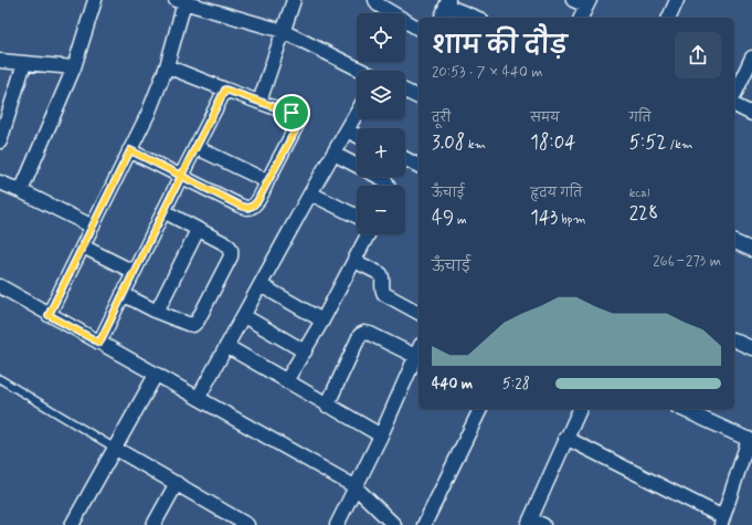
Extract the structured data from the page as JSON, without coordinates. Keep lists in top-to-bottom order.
{
  "page": {
    "map_buttons": ["+", "−"],
    "heading": ["शाम की दौड़", "20:53 · 7 × 440 m"],
    "stats": [
      ["दूरी", "3.08 km"],
      ["समय", "18:04"],
      ["गति", "5:52 /km"],
      ["ऊँचाई", "49 m"],
      ["हृदय गति", "143 bpm"],
      ["kcal", "228"]
    ],
    "chart": ["ऊँचाई", "266–273 m"],
    "list": [
      {
        "name": "440 m",
        "note": "5:28"
      }
    ]
  }
}
